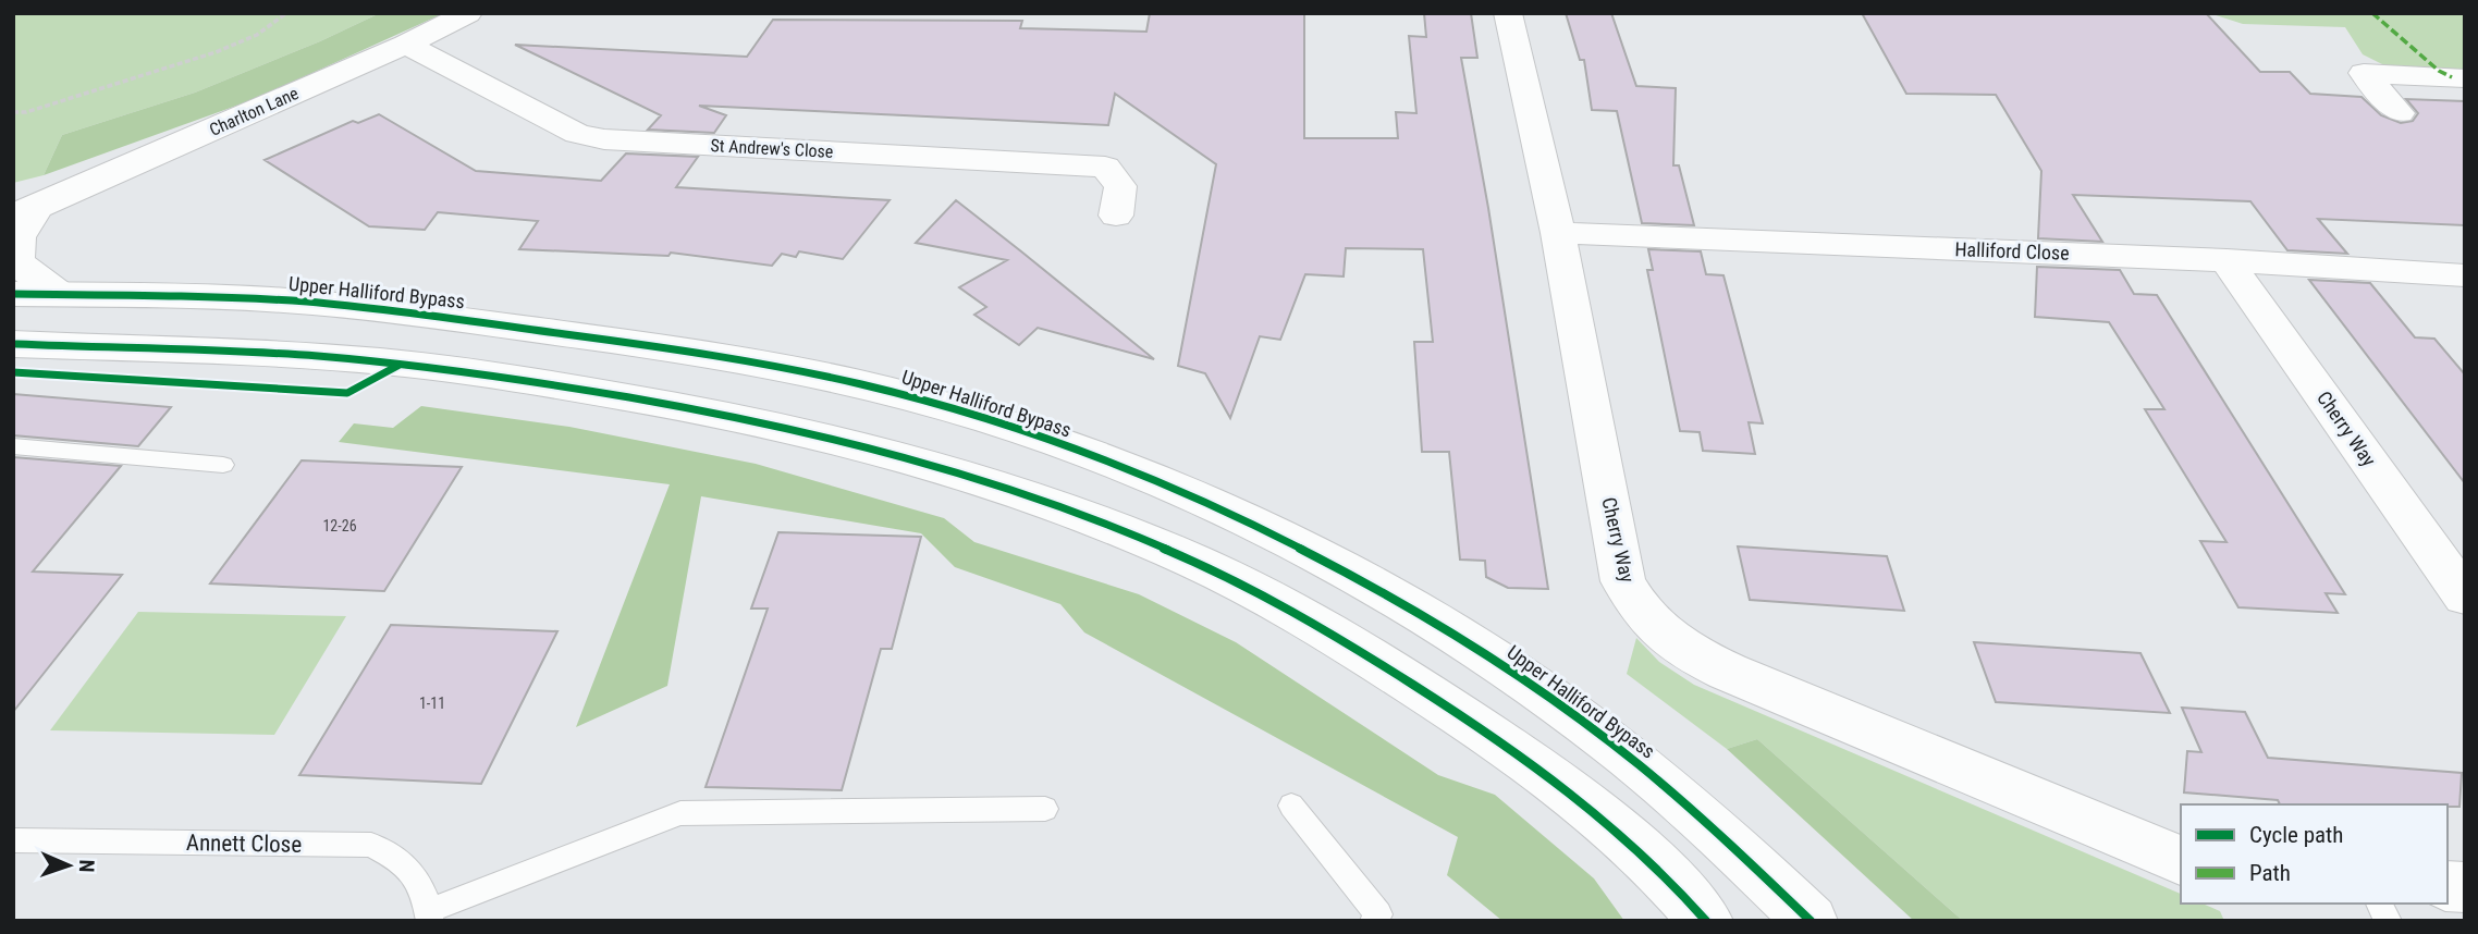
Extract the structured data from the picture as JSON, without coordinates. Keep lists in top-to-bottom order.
{
  "streets": {
    "street": [
      "Charlton Lane",
      "St Andrew's Close",
      "Halliford Close",
      "Upper Halliford Bypass",
      "Cherry Way"
    ],
    "lane": ["Annett Close"]
  },
  "crossings": [
    ["Charlton Lane", "St Andrew's Close"],
    ["Charlton Lane", "Upper Halliford Bypass"],
    ["Halliford Close", "Cherry Way"]
  ],
  "house_numbers": ["12-26", "1-11"],
  "legend": ["Cycle path", "Path"],
  "north": "right"
}
